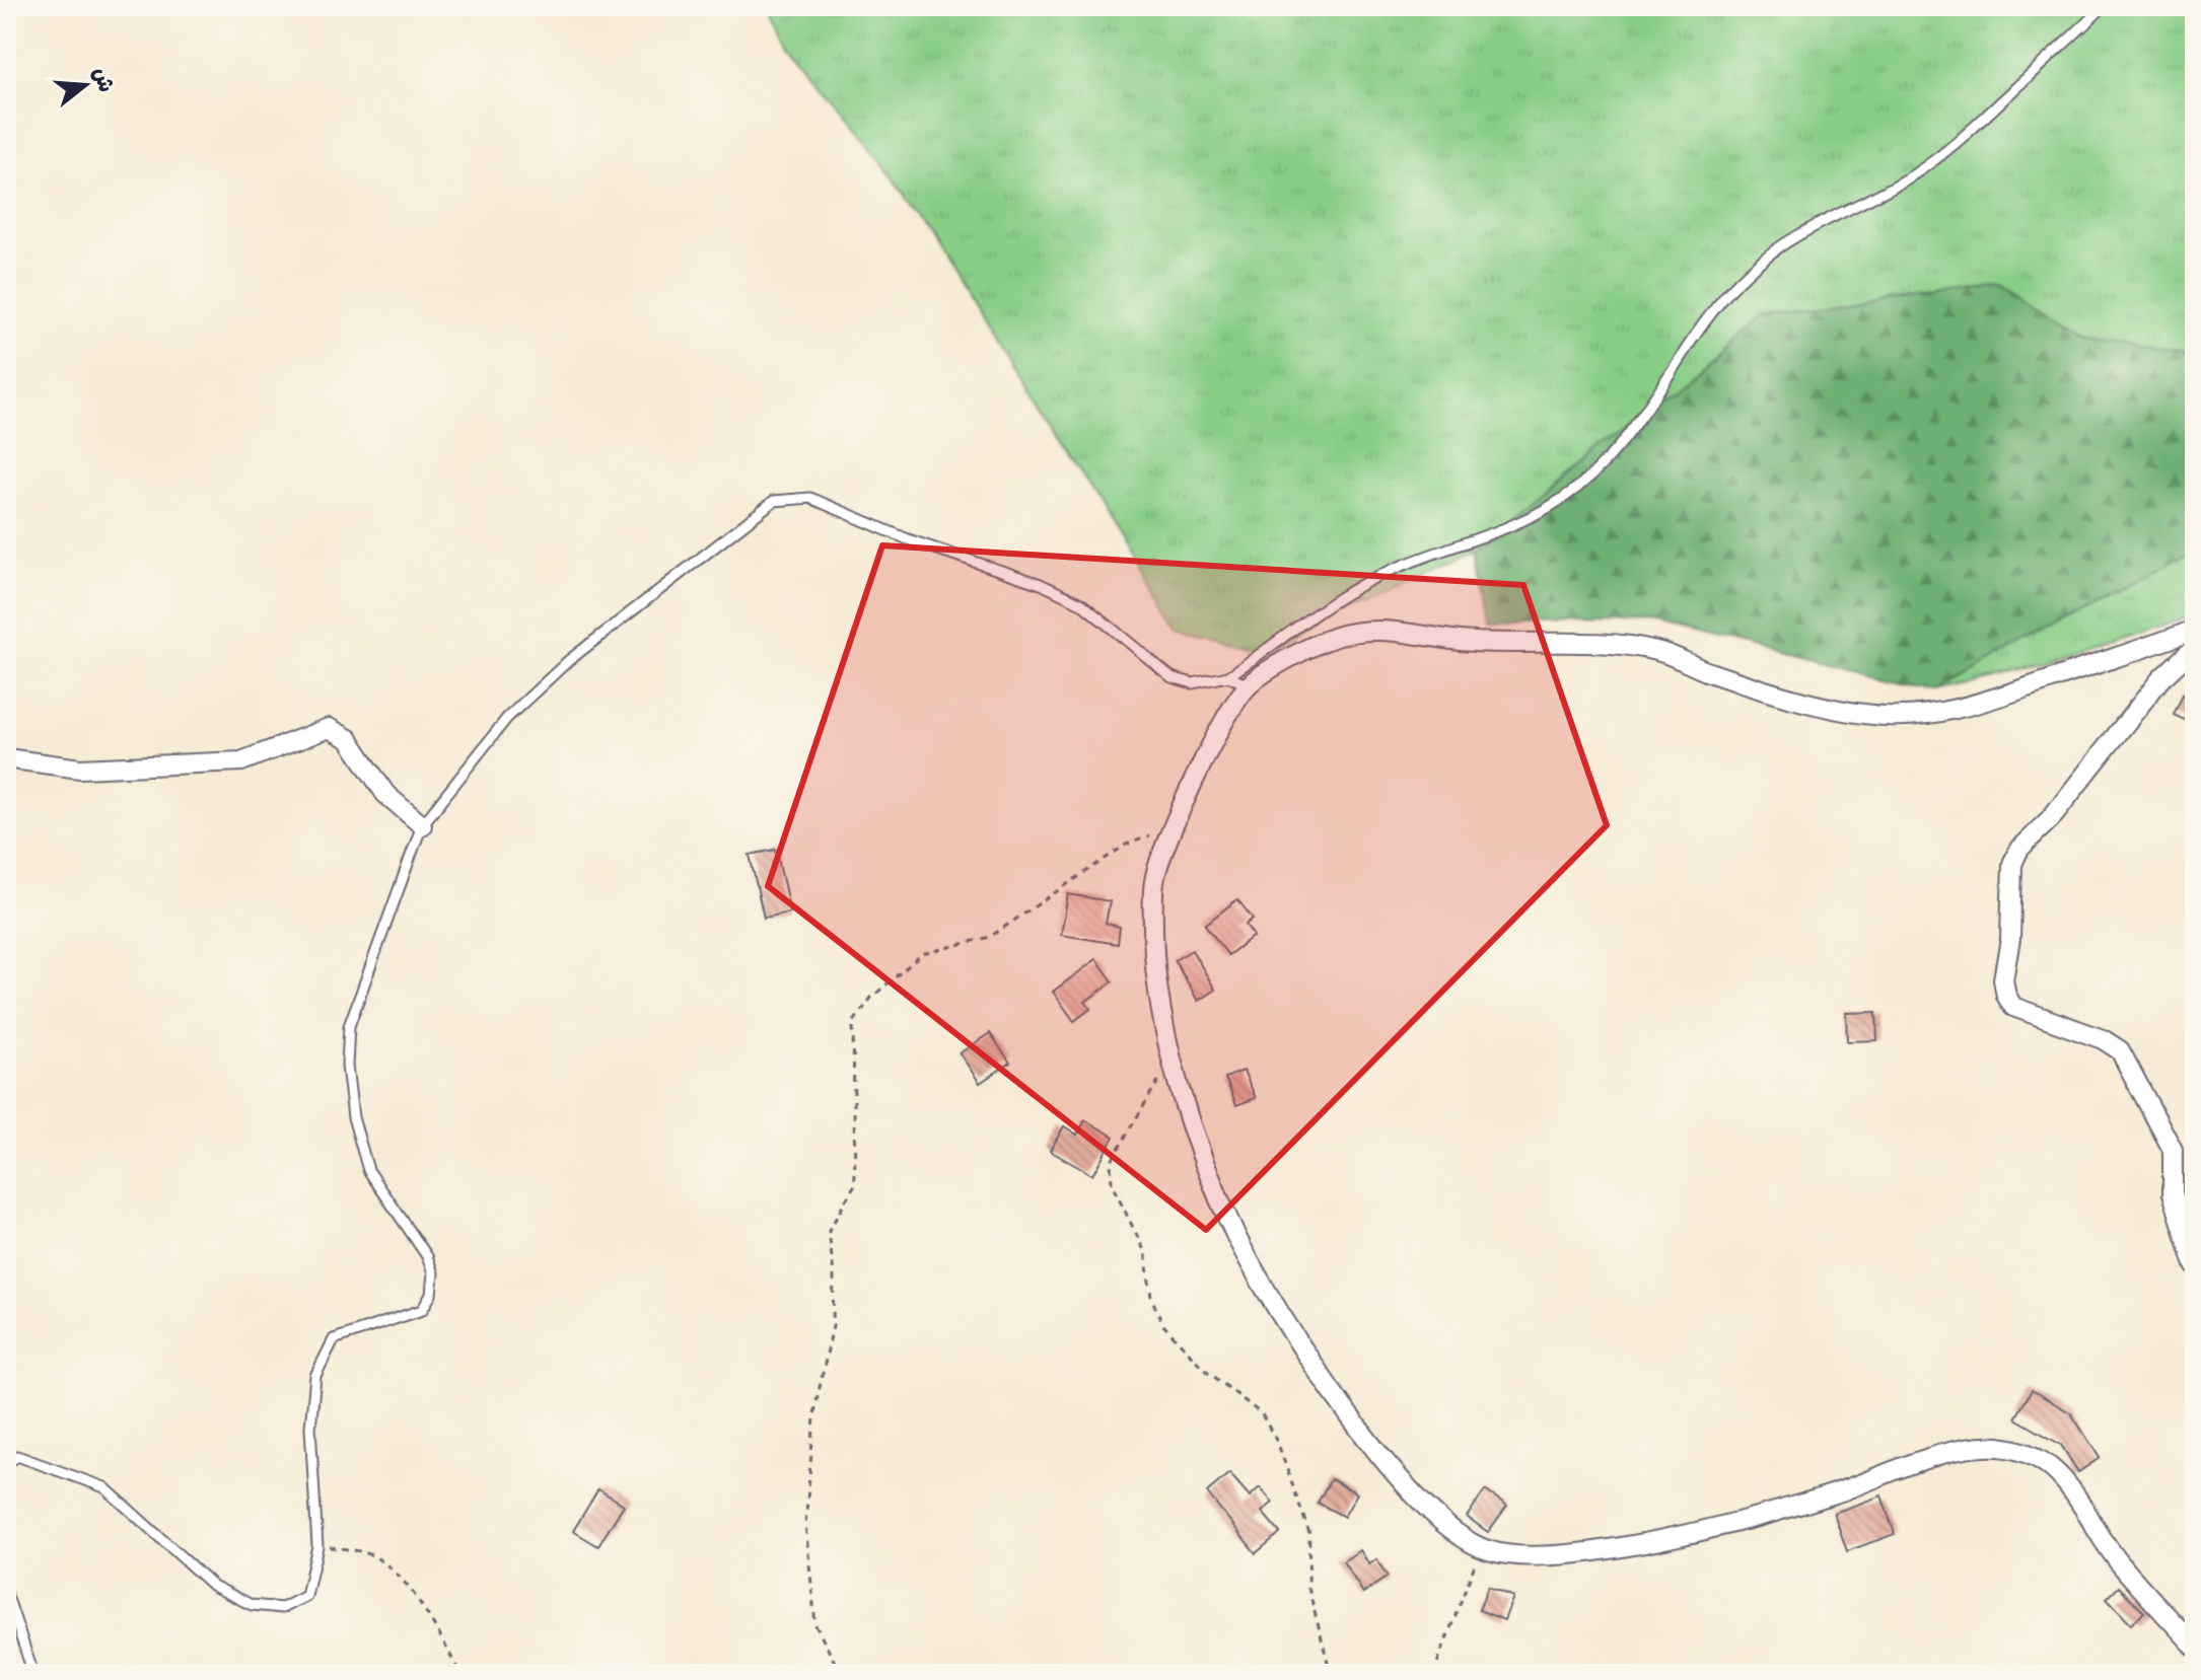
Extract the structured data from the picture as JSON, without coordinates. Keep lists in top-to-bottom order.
{
  "north": "right"
}
